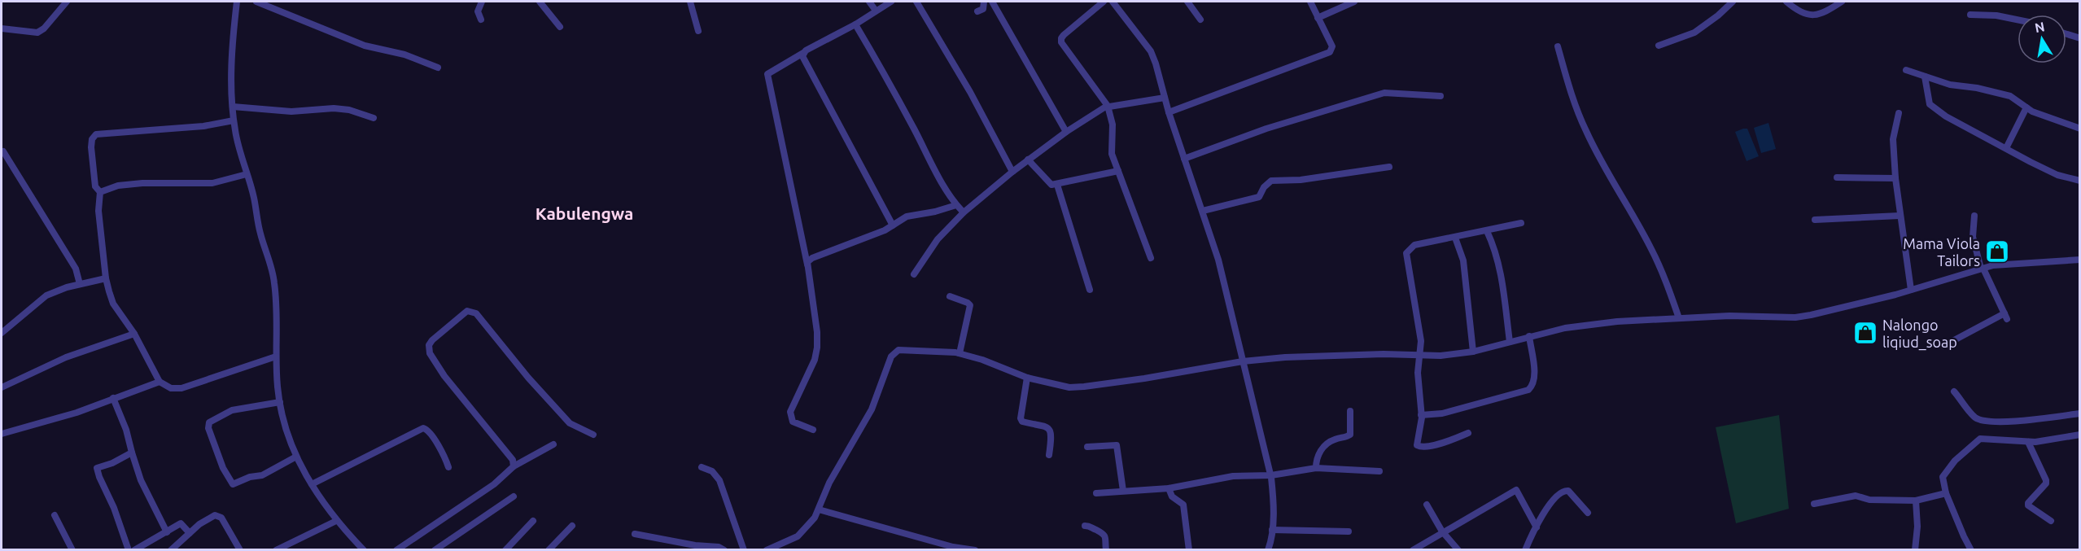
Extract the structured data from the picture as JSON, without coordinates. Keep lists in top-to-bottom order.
{
  "districts": ["Kabulengwa"],
  "places": {
    "shop": ["Mama Viola Tailors", "Nalongo liqiud_soap"]
  },
  "north": "top"
}
